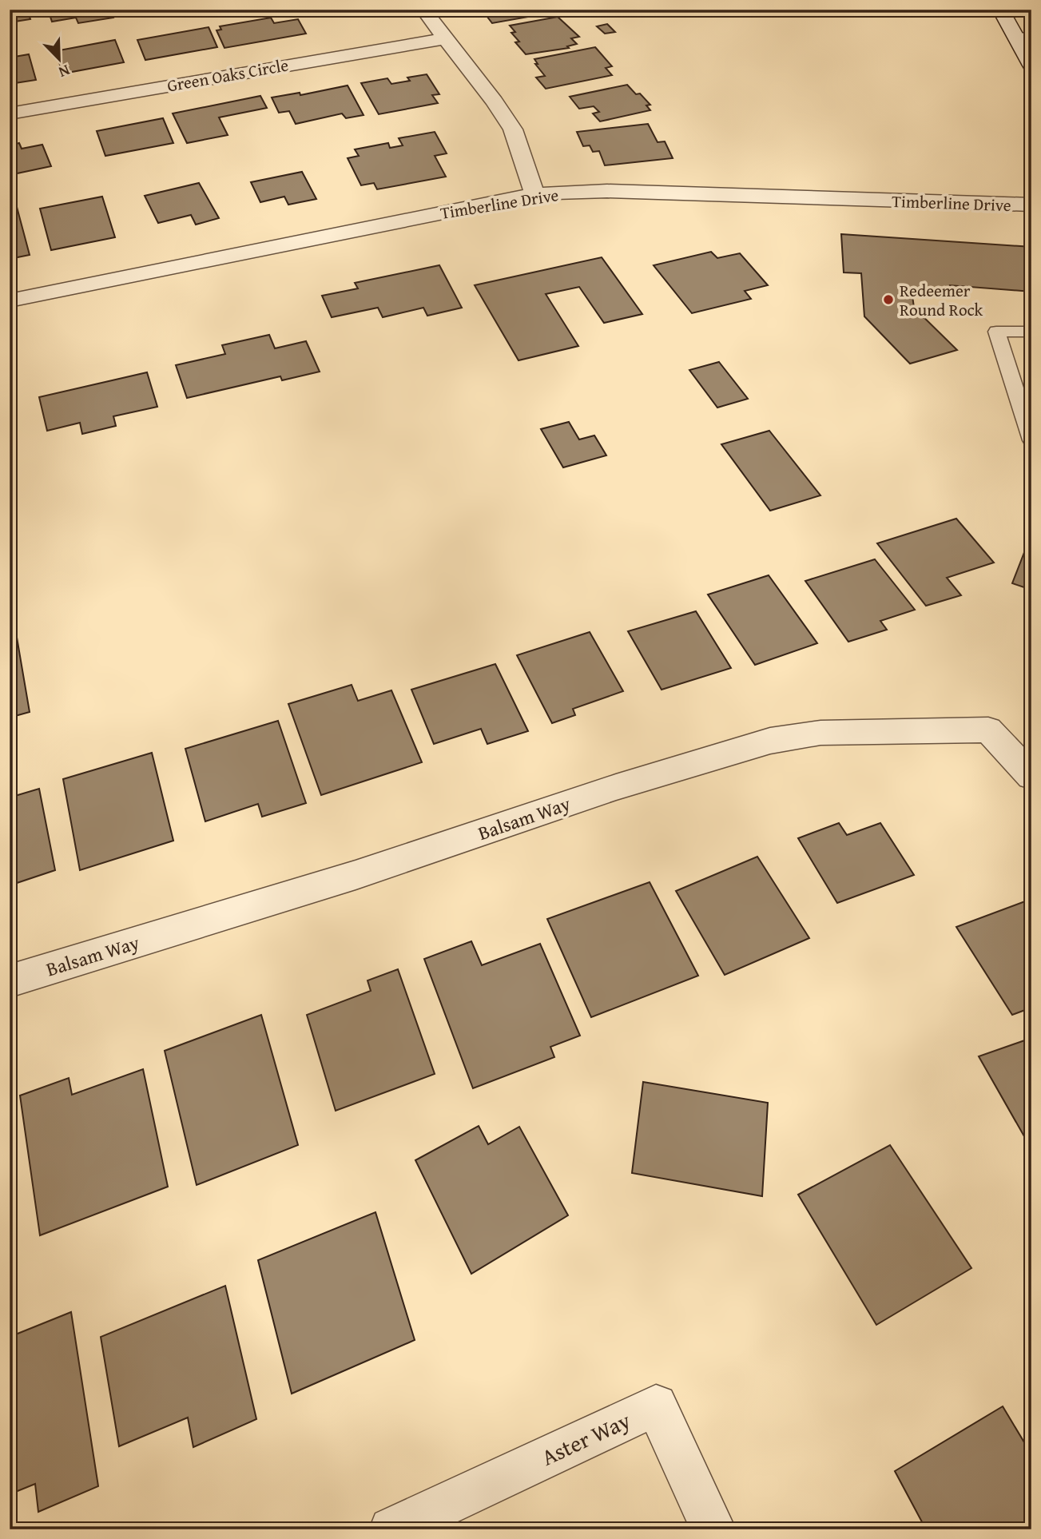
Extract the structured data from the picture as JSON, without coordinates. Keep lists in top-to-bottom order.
{
  "streets": {
    "street": [
      "Green Oaks Circle",
      "Timberline Drive",
      "Balsam Way",
      "Aster Way"
    ]
  },
  "places": ["Redeemer Round Rock"],
  "north": "bottom right"
}
